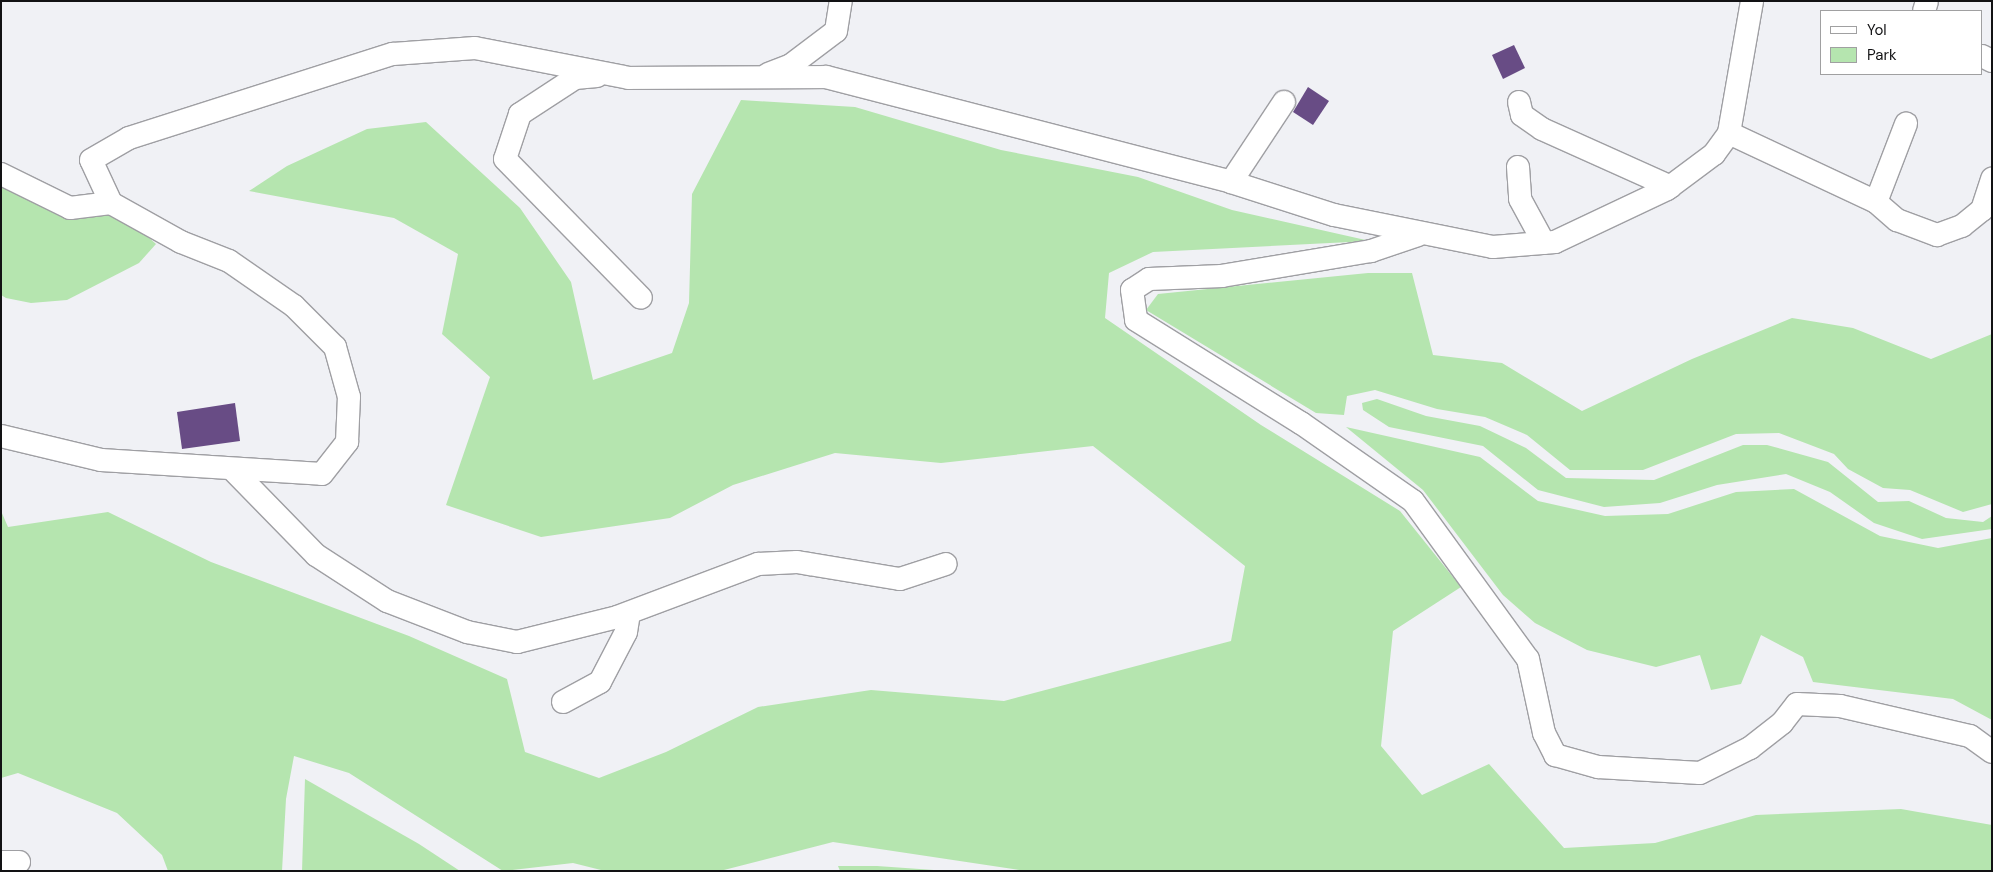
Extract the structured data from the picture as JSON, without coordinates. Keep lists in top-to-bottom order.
{
  "legend": ["Yol", "Park"]
}
